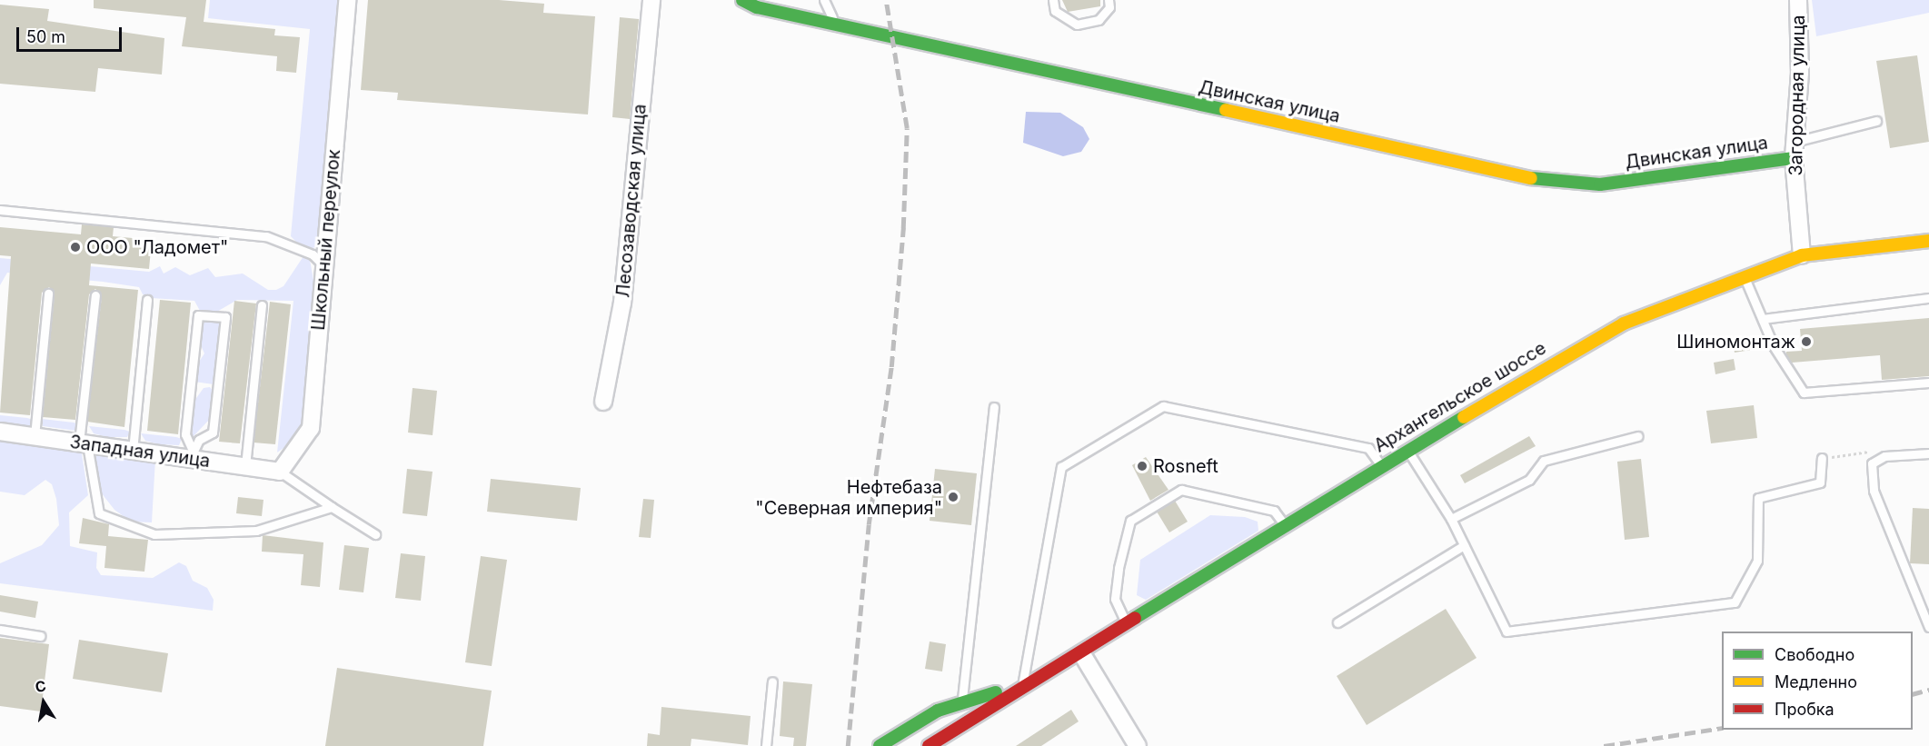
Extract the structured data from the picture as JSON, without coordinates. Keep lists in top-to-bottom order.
{
  "streets": {
    "main road": ["Двинская улица", "Архангельское шоссе"],
    "street": [
      "Загородная улица",
      "Лесозаводская улица",
      "Школьный переулок",
      "Западная улица"
    ]
  },
  "crossings": [
    ["Загородная улица", "Двинская улица"],
    ["Загородная улица", "Архангельское шоссе"],
    ["Школьный переулок", "Западная улица"]
  ],
  "places": [
    "ООО \"Ладомет\"",
    "Шиномонтаж",
    "Rosneft",
    "Нефтебаза \"Северная империя\""
  ],
  "legend": ["Свободно", "Медленно", "Пробка"],
  "scale_bar": "50 m",
  "north": "top"
}
